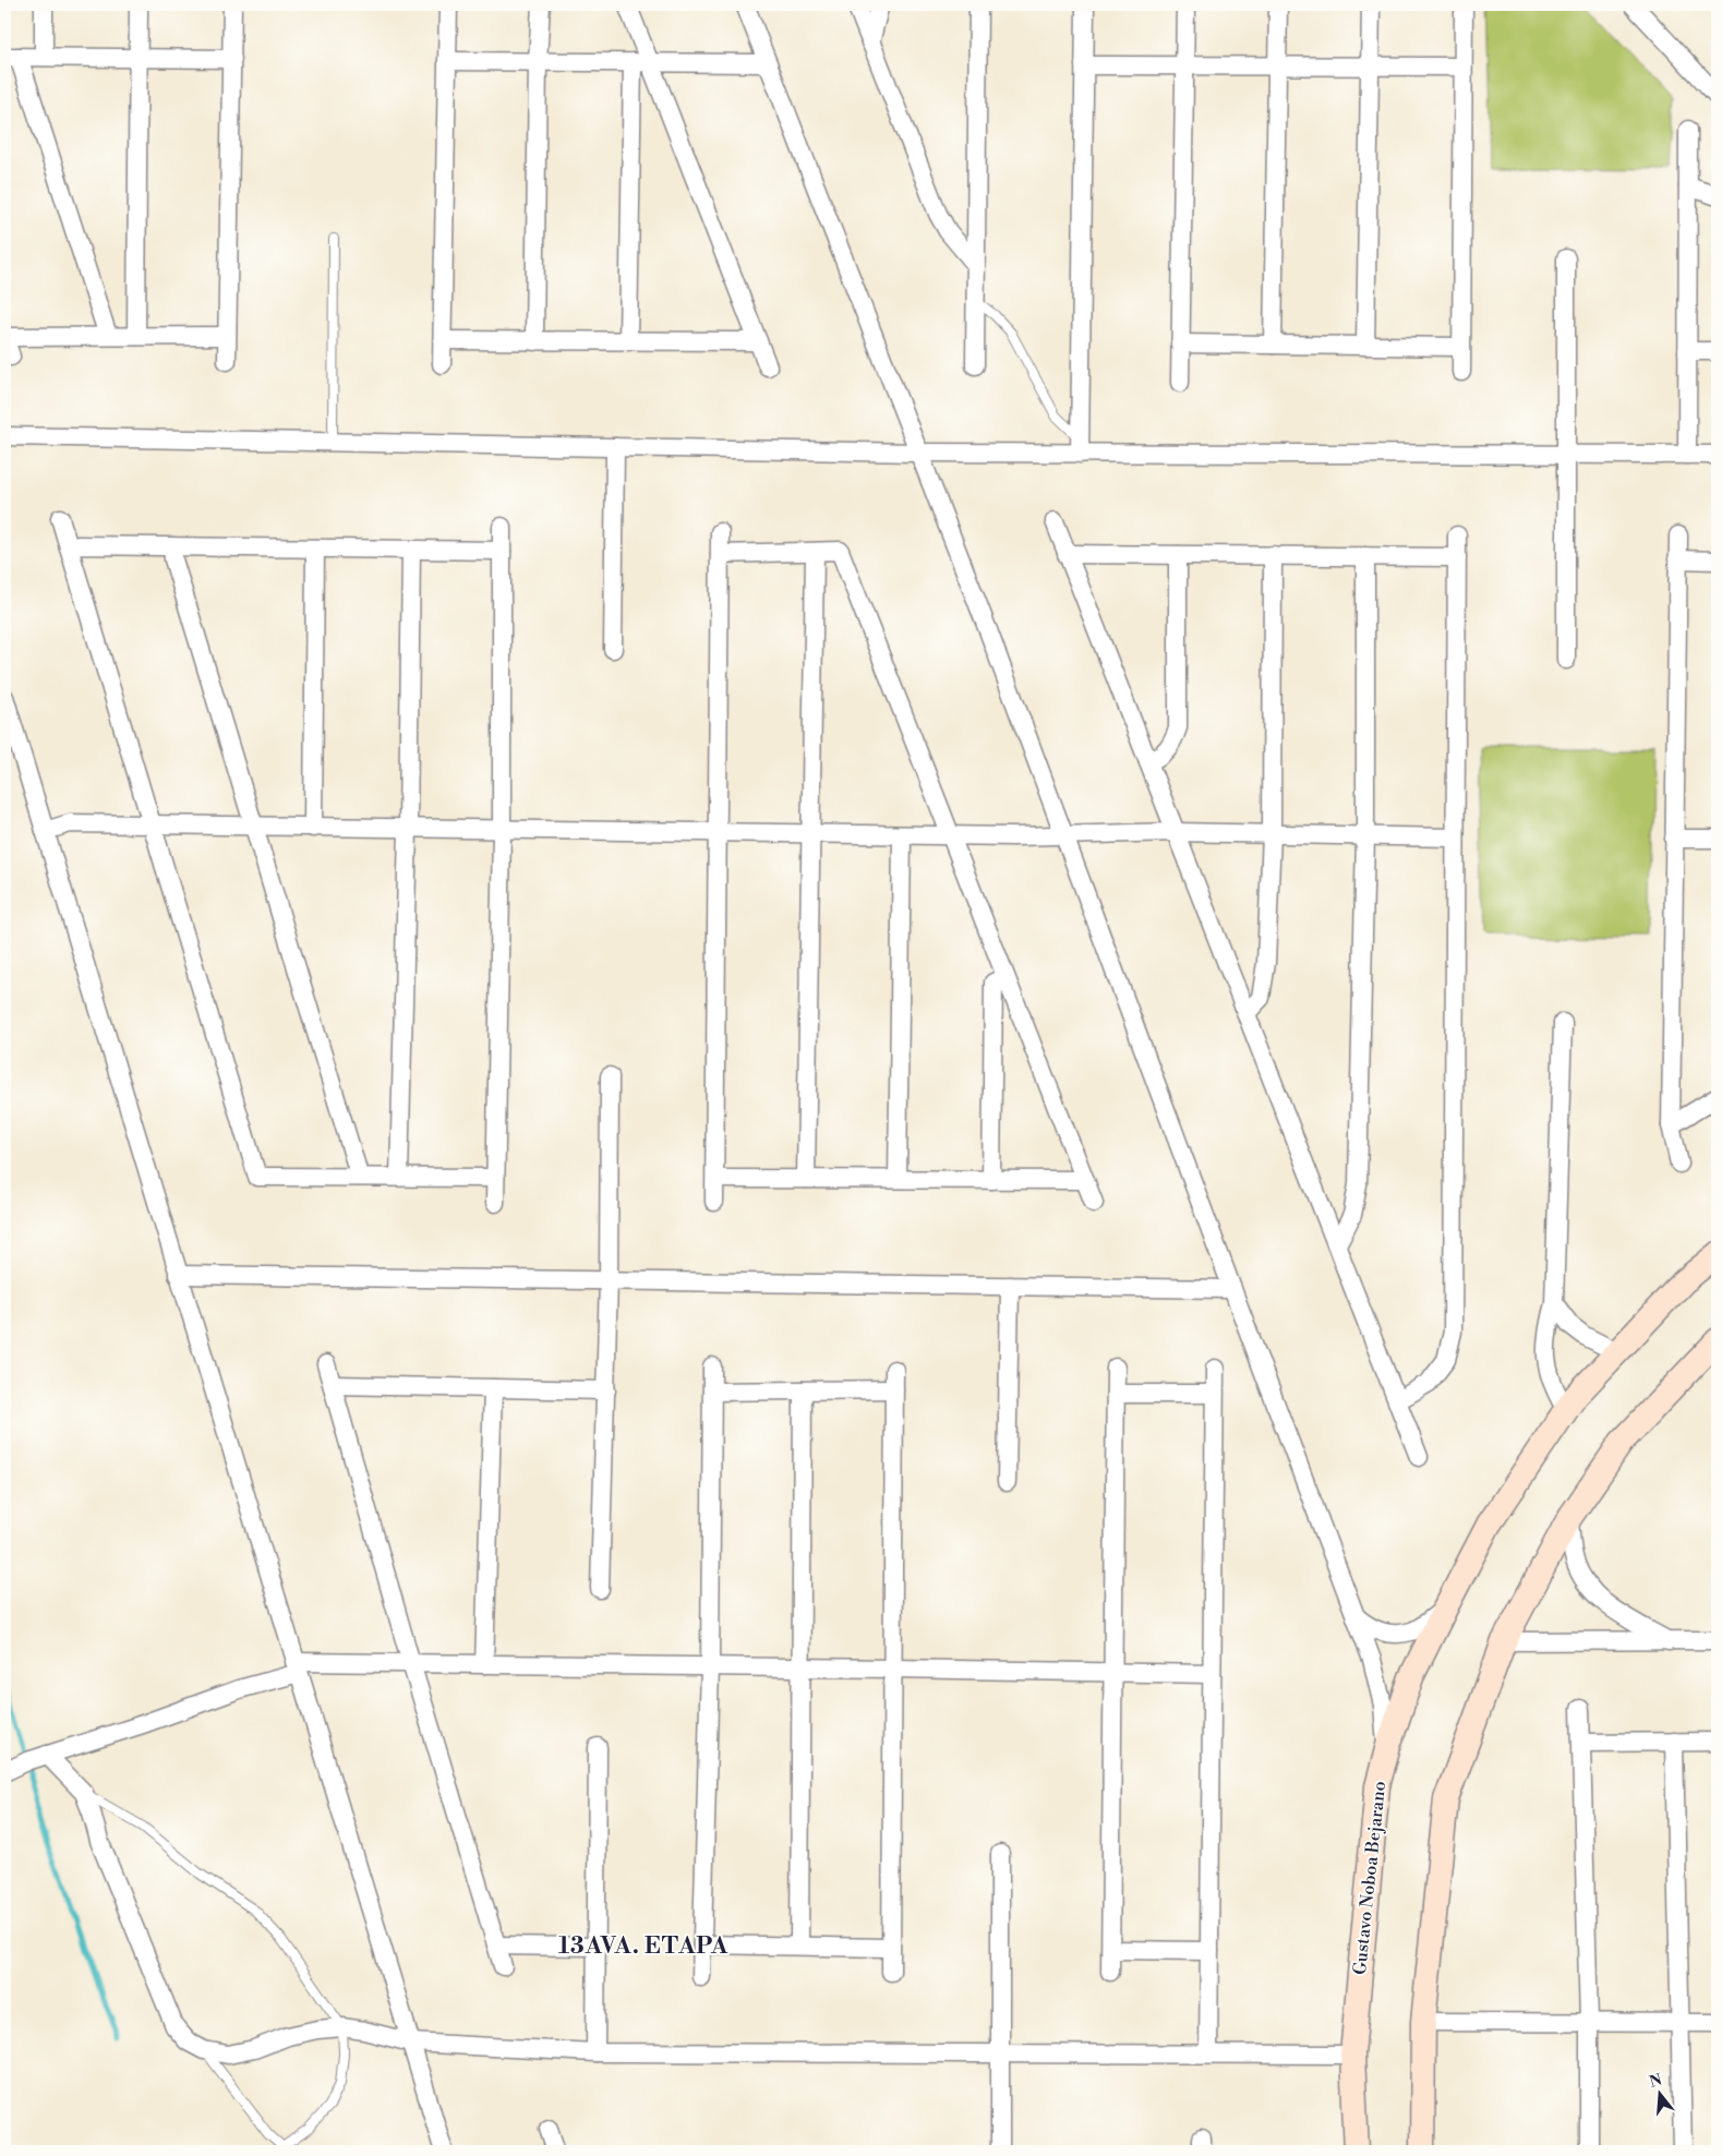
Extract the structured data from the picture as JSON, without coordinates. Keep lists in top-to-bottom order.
{
  "streets": {
    "street": ["Gustavo Noboa Bejarano"]
  },
  "districts": ["13AVA. ETAPA"],
  "north": "top"
}
